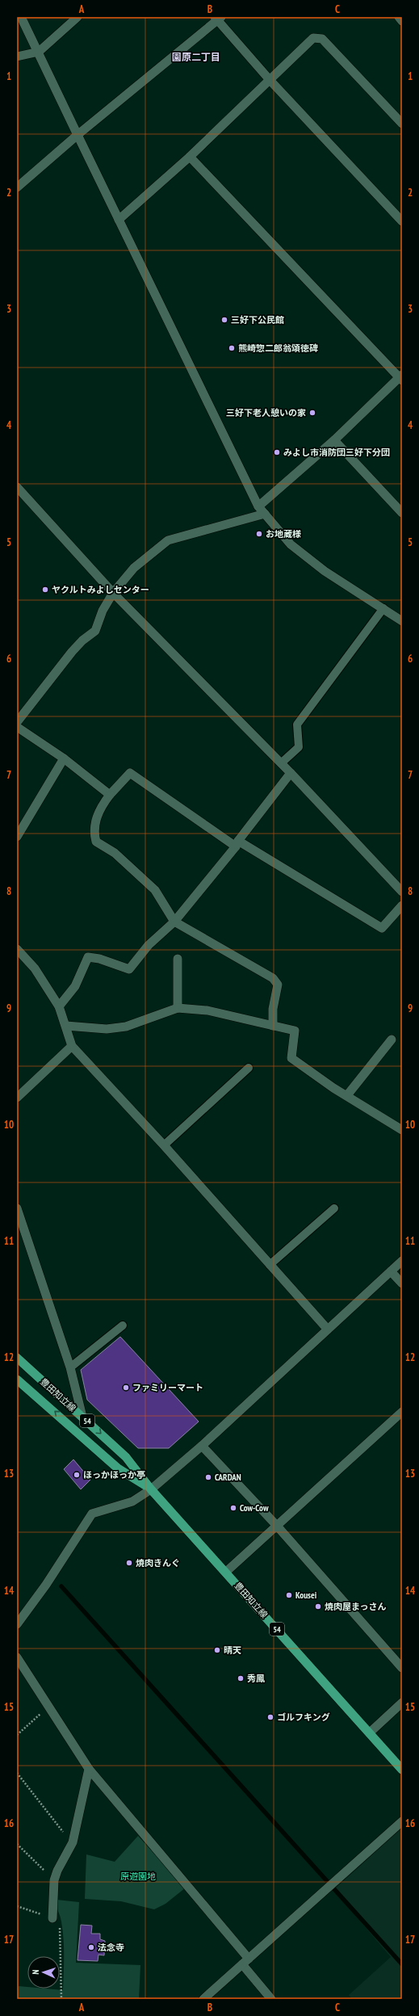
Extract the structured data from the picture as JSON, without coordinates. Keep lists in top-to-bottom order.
{
  "streets": {
    "main road": ["豊田知立線", "54"]
  },
  "districts": ["園原二丁目"],
  "parks": ["原遊園地"],
  "places": [
    "三好下公民館",
    "熊崎惣二郎翁頌徳碑",
    "三好下老人憩いの家",
    "みよし市消防団三好下分団",
    "お地蔵様",
    "ヤクルトみよしセンター",
    "ファミリーマート",
    "ほっかほっか亭",
    "CARDAN",
    "Cow-Cow",
    "焼肉きんぐ",
    "Kousei",
    "焼肉屋まっさん",
    "晴天",
    "秀鳳",
    "ゴルフキング",
    "法念寺"
  ],
  "north": "left",
  "grid": {
    "columns": ["A", "B", "C"],
    "rows": [
      "1",
      "2",
      "3",
      "4",
      "5",
      "6",
      "7",
      "8",
      "9",
      "10",
      "11",
      "12",
      "13",
      "14",
      "15",
      "16",
      "17"
    ]
  }
}
